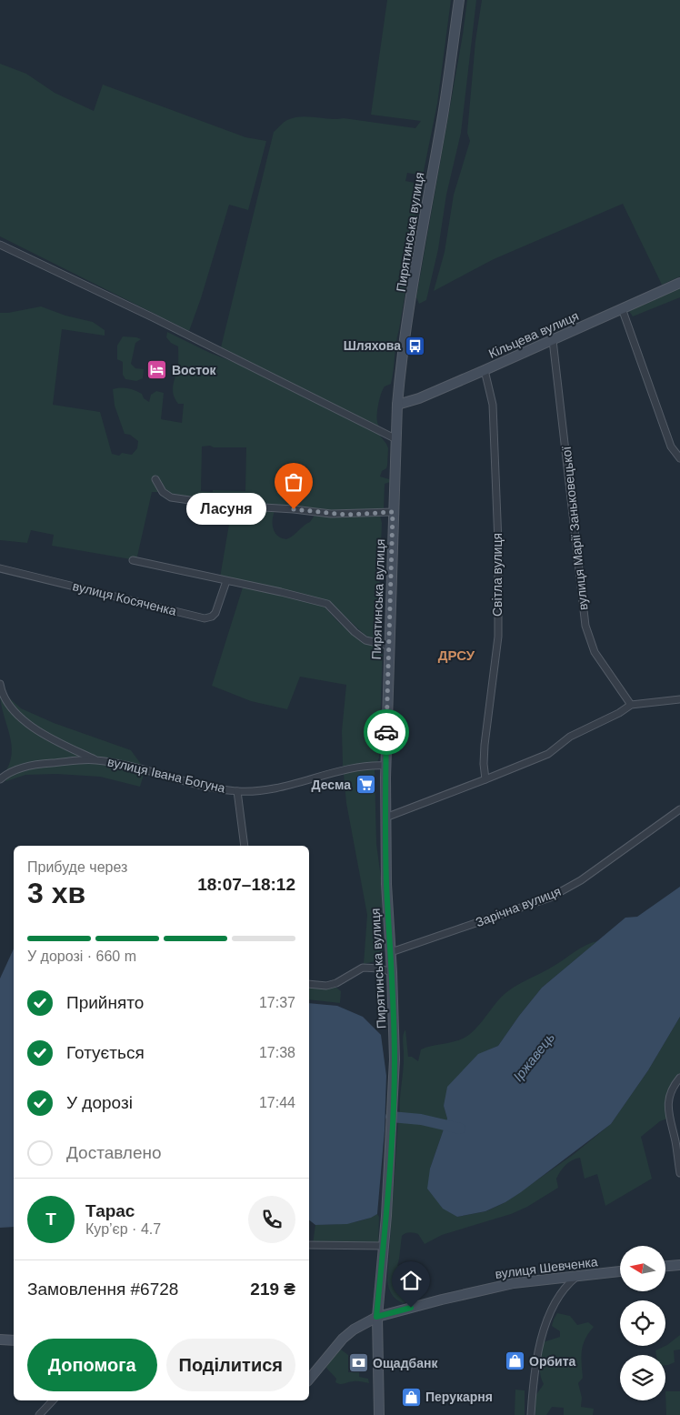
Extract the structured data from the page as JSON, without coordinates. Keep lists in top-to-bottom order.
{
  "streets": {
    "street": [
      "Пирятинська вулиця",
      "Кільцева вулиця",
      "вулиця Марії Заньковецької",
      "Світла вулиця",
      "вулиця Косяченка",
      "вулиця Івана Богуна",
      "Зарічна вулиця",
      "вулиця Шевченка"
    ]
  },
  "crossings": [
    ["Пирятинська вулиця", "Кільцева вулиця"],
    ["Пирятинська вулиця", "вулиця Івана Богуна"],
    ["Пирятинська вулиця", "Зарічна вулиця"],
    ["Пирятинська вулиця", "вулиця Шевченка"],
    ["Кільцева вулиця", "вулиця Марії Заньковецької"],
    ["Кільцева вулиця", "Світла вулиця"]
  ],
  "districts": ["ДРСУ"],
  "water": ["Іржавець"],
  "places": {
    "bus stop": ["Шляхова"],
    "hotel": ["Восток"],
    "other": ["Ласуня"],
    "supermarket": ["Десма"],
    "shop": ["Орбита", "Перукарня"],
    "bank": ["Ощадбанк"]
  },
  "north": "left",
  "page": {
    "bubble": "Ласуня",
    "heading": ["3 хв", "Прибуде через", "18:07–18:12"],
    "panel": [
      "Тарас",
      "Кур’єр · 4.7",
      "Замовлення #6728",
      "219 ₴"
    ],
    "bar": "У дорозі · 660 m",
    "list": [
      ["Прийнято", "17:37"],
      ["Готується", "17:38"],
      ["У дорозі", "17:44"],
      "Доставлено"
    ],
    "round": "Т",
    "buttons": ["Допомога", "Поділитися"]
  }
}
